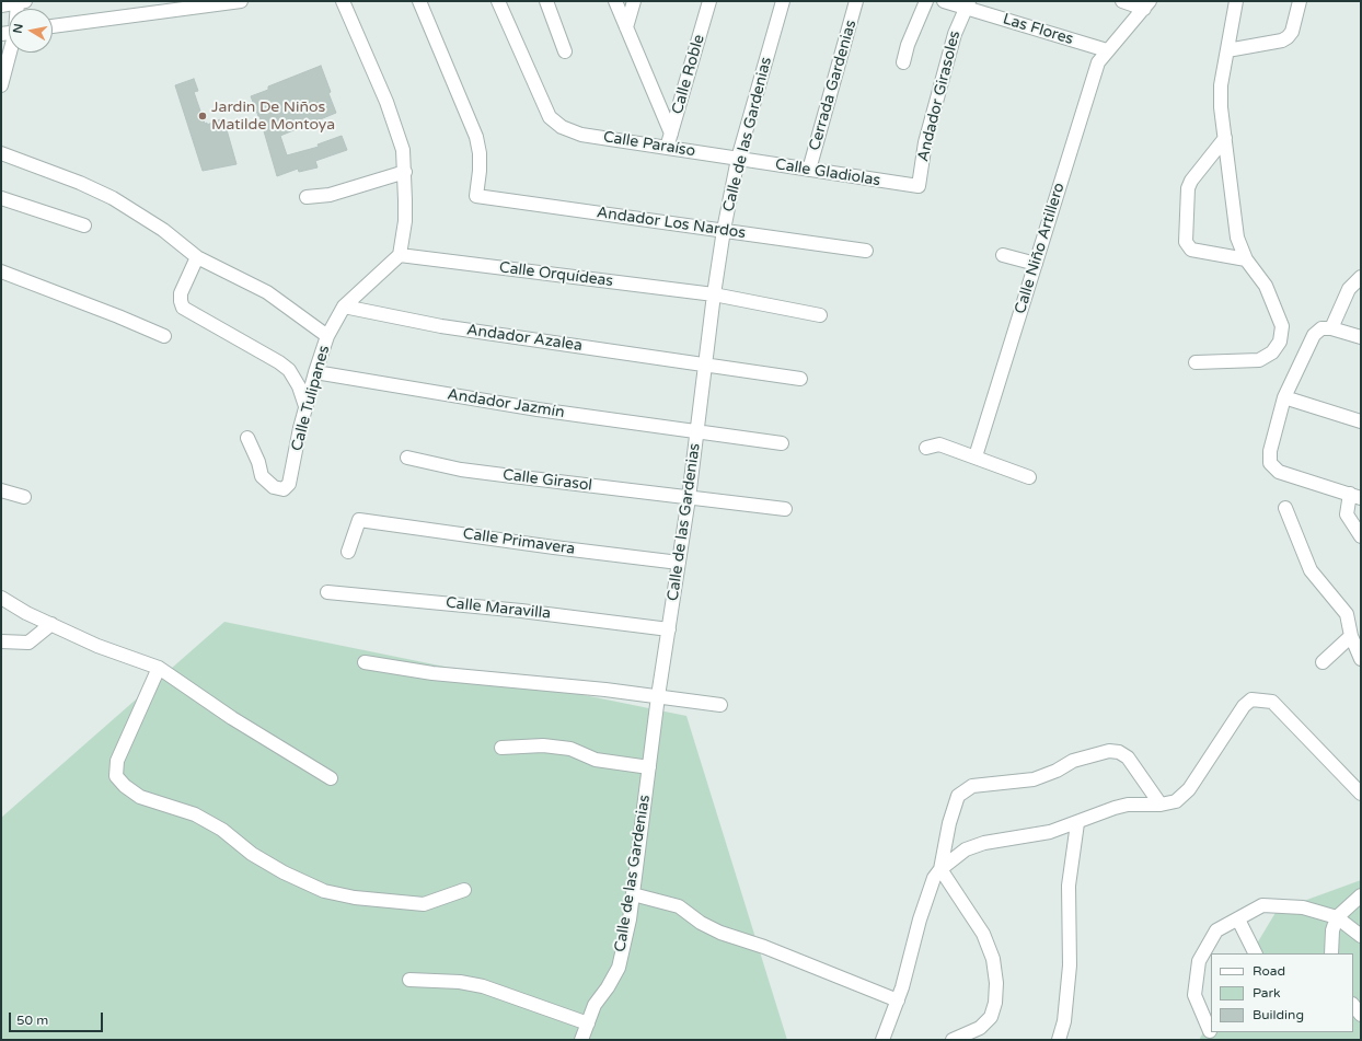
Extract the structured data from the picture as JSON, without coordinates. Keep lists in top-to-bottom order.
{
  "streets": {
    "street": [
      "Las Flores",
      "Calle Roble",
      "Cerrada Gardenias",
      "Andador Girasoles",
      "Calle de las Gardenias",
      "Calle Paraíso",
      "Calle Gladiolas",
      "Andador Los Nardos",
      "Calle Niño Artillero",
      "Calle Orquídeas",
      "Andador Azalea",
      "Calle Tulipanes",
      "Andador Jazmín",
      "Calle Girasol",
      "Calle Primavera",
      "Calle Maravilla"
    ]
  },
  "crossings": [
    ["Las Flores", "Andador Girasoles"],
    ["Las Flores", "Calle Niño Artillero"],
    ["Calle Roble", "Calle Paraíso"],
    ["Cerrada Gardenias", "Calle Gladiolas"],
    ["Andador Girasoles", "Calle Gladiolas"],
    ["Calle de las Gardenias", "Calle Paraíso"],
    ["Calle de las Gardenias", "Calle Gladiolas"],
    ["Calle de las Gardenias", "Andador Los Nardos"],
    ["Calle de las Gardenias", "Calle Orquídeas"],
    ["Calle de las Gardenias", "Andador Azalea"],
    ["Calle de las Gardenias", "Andador Jazmín"],
    ["Calle de las Gardenias", "Calle Girasol"],
    ["Calle de las Gardenias", "Calle Primavera"],
    ["Calle de las Gardenias", "Calle Maravilla"],
    ["Calle Paraíso", "Calle Gladiolas"],
    ["Calle Orquídeas", "Calle Tulipanes"],
    ["Andador Azalea", "Calle Tulipanes"],
    ["Calle Tulipanes", "Andador Jazmín"]
  ],
  "places": ["Jardin De Niños Matilde Montoya"],
  "legend": ["Road", "Park", "Building"],
  "scale_bar": "50 m",
  "north": "left"
}
